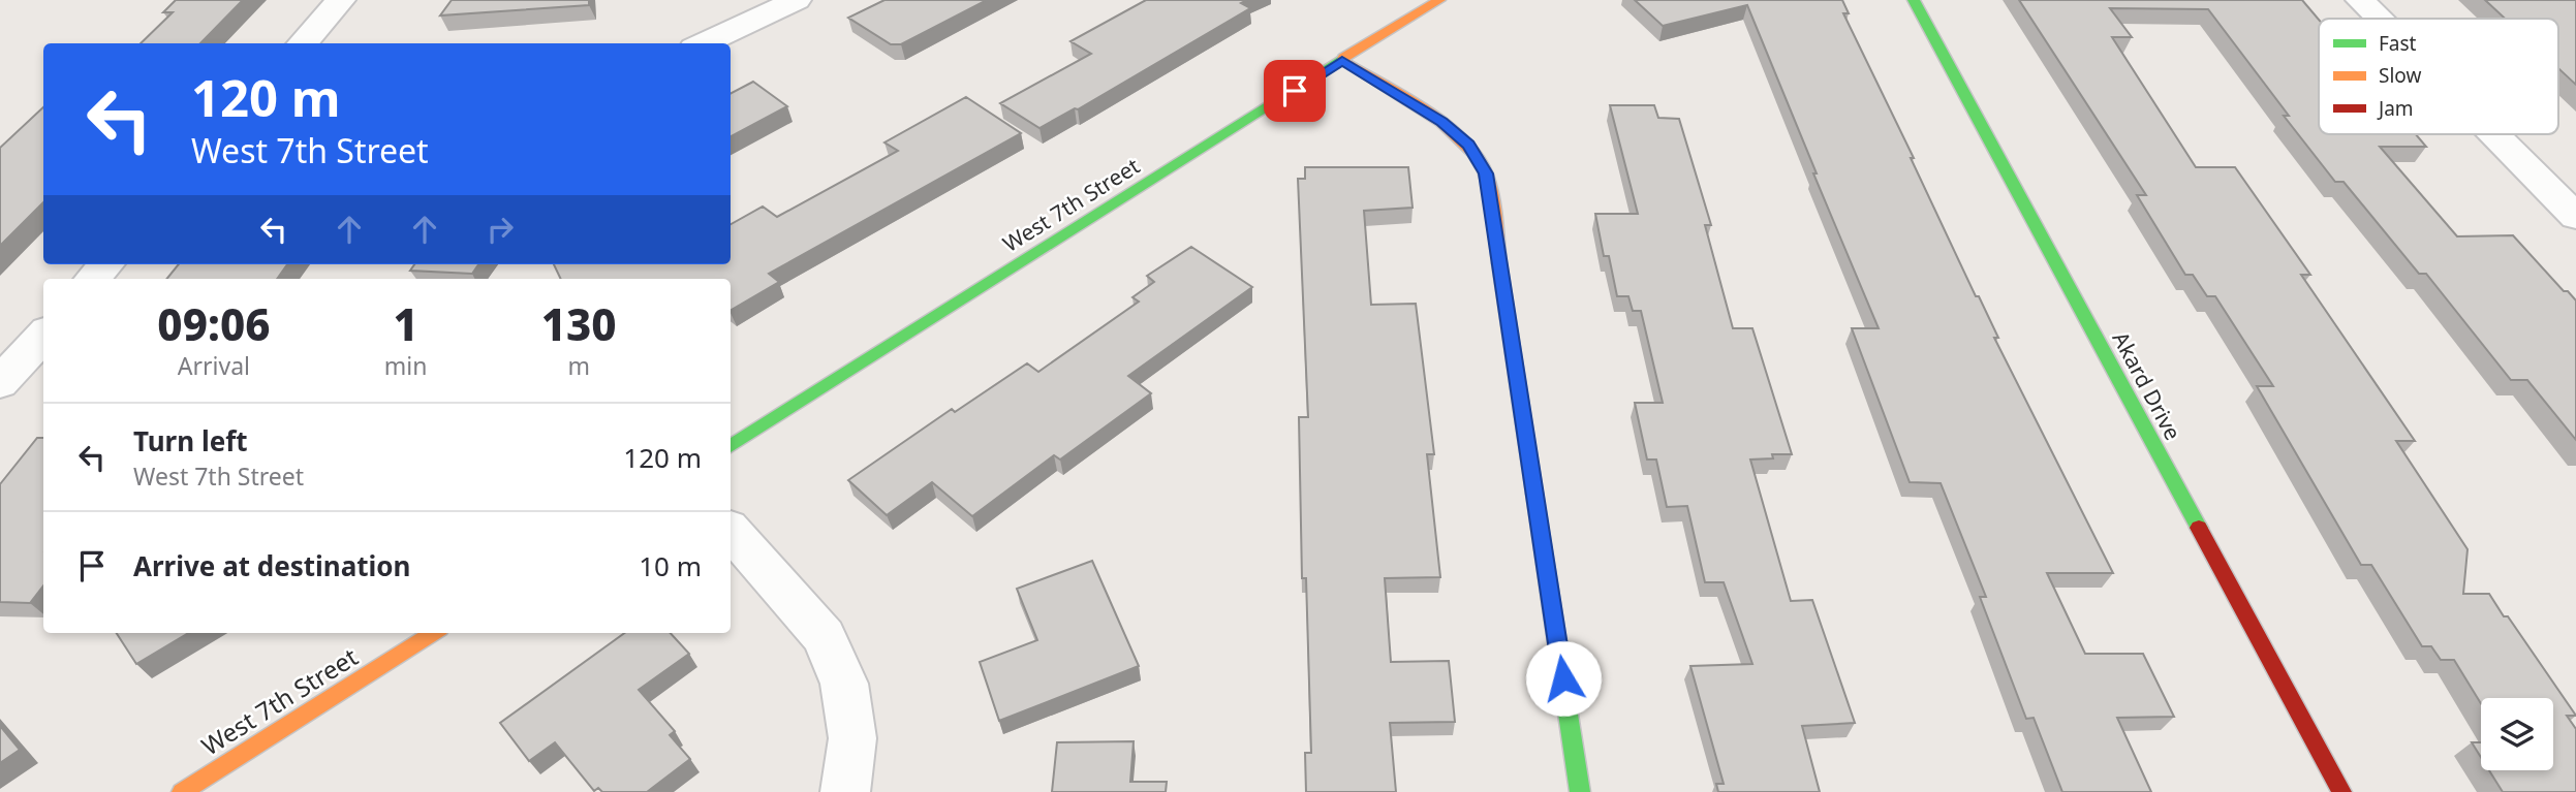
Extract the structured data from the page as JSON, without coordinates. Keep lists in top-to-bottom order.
{
  "streets": {
    "street": ["West 7th Street", "Akard Drive"]
  },
  "legend": ["Fast", "Slow", "Jam"],
  "page": {
    "turn": ["120 m", "West 7th Street"],
    "eta": [
      "09:06",
      "Arrival",
      "1",
      "min",
      "130",
      "m"
    ],
    "list": [
      {
        "name": "Turn left",
        "note": "West 7th Street",
        "value": "120 m"
      },
      {
        "name": "Arrive at destination",
        "value": "10 m"
      }
    ]
  }
}
